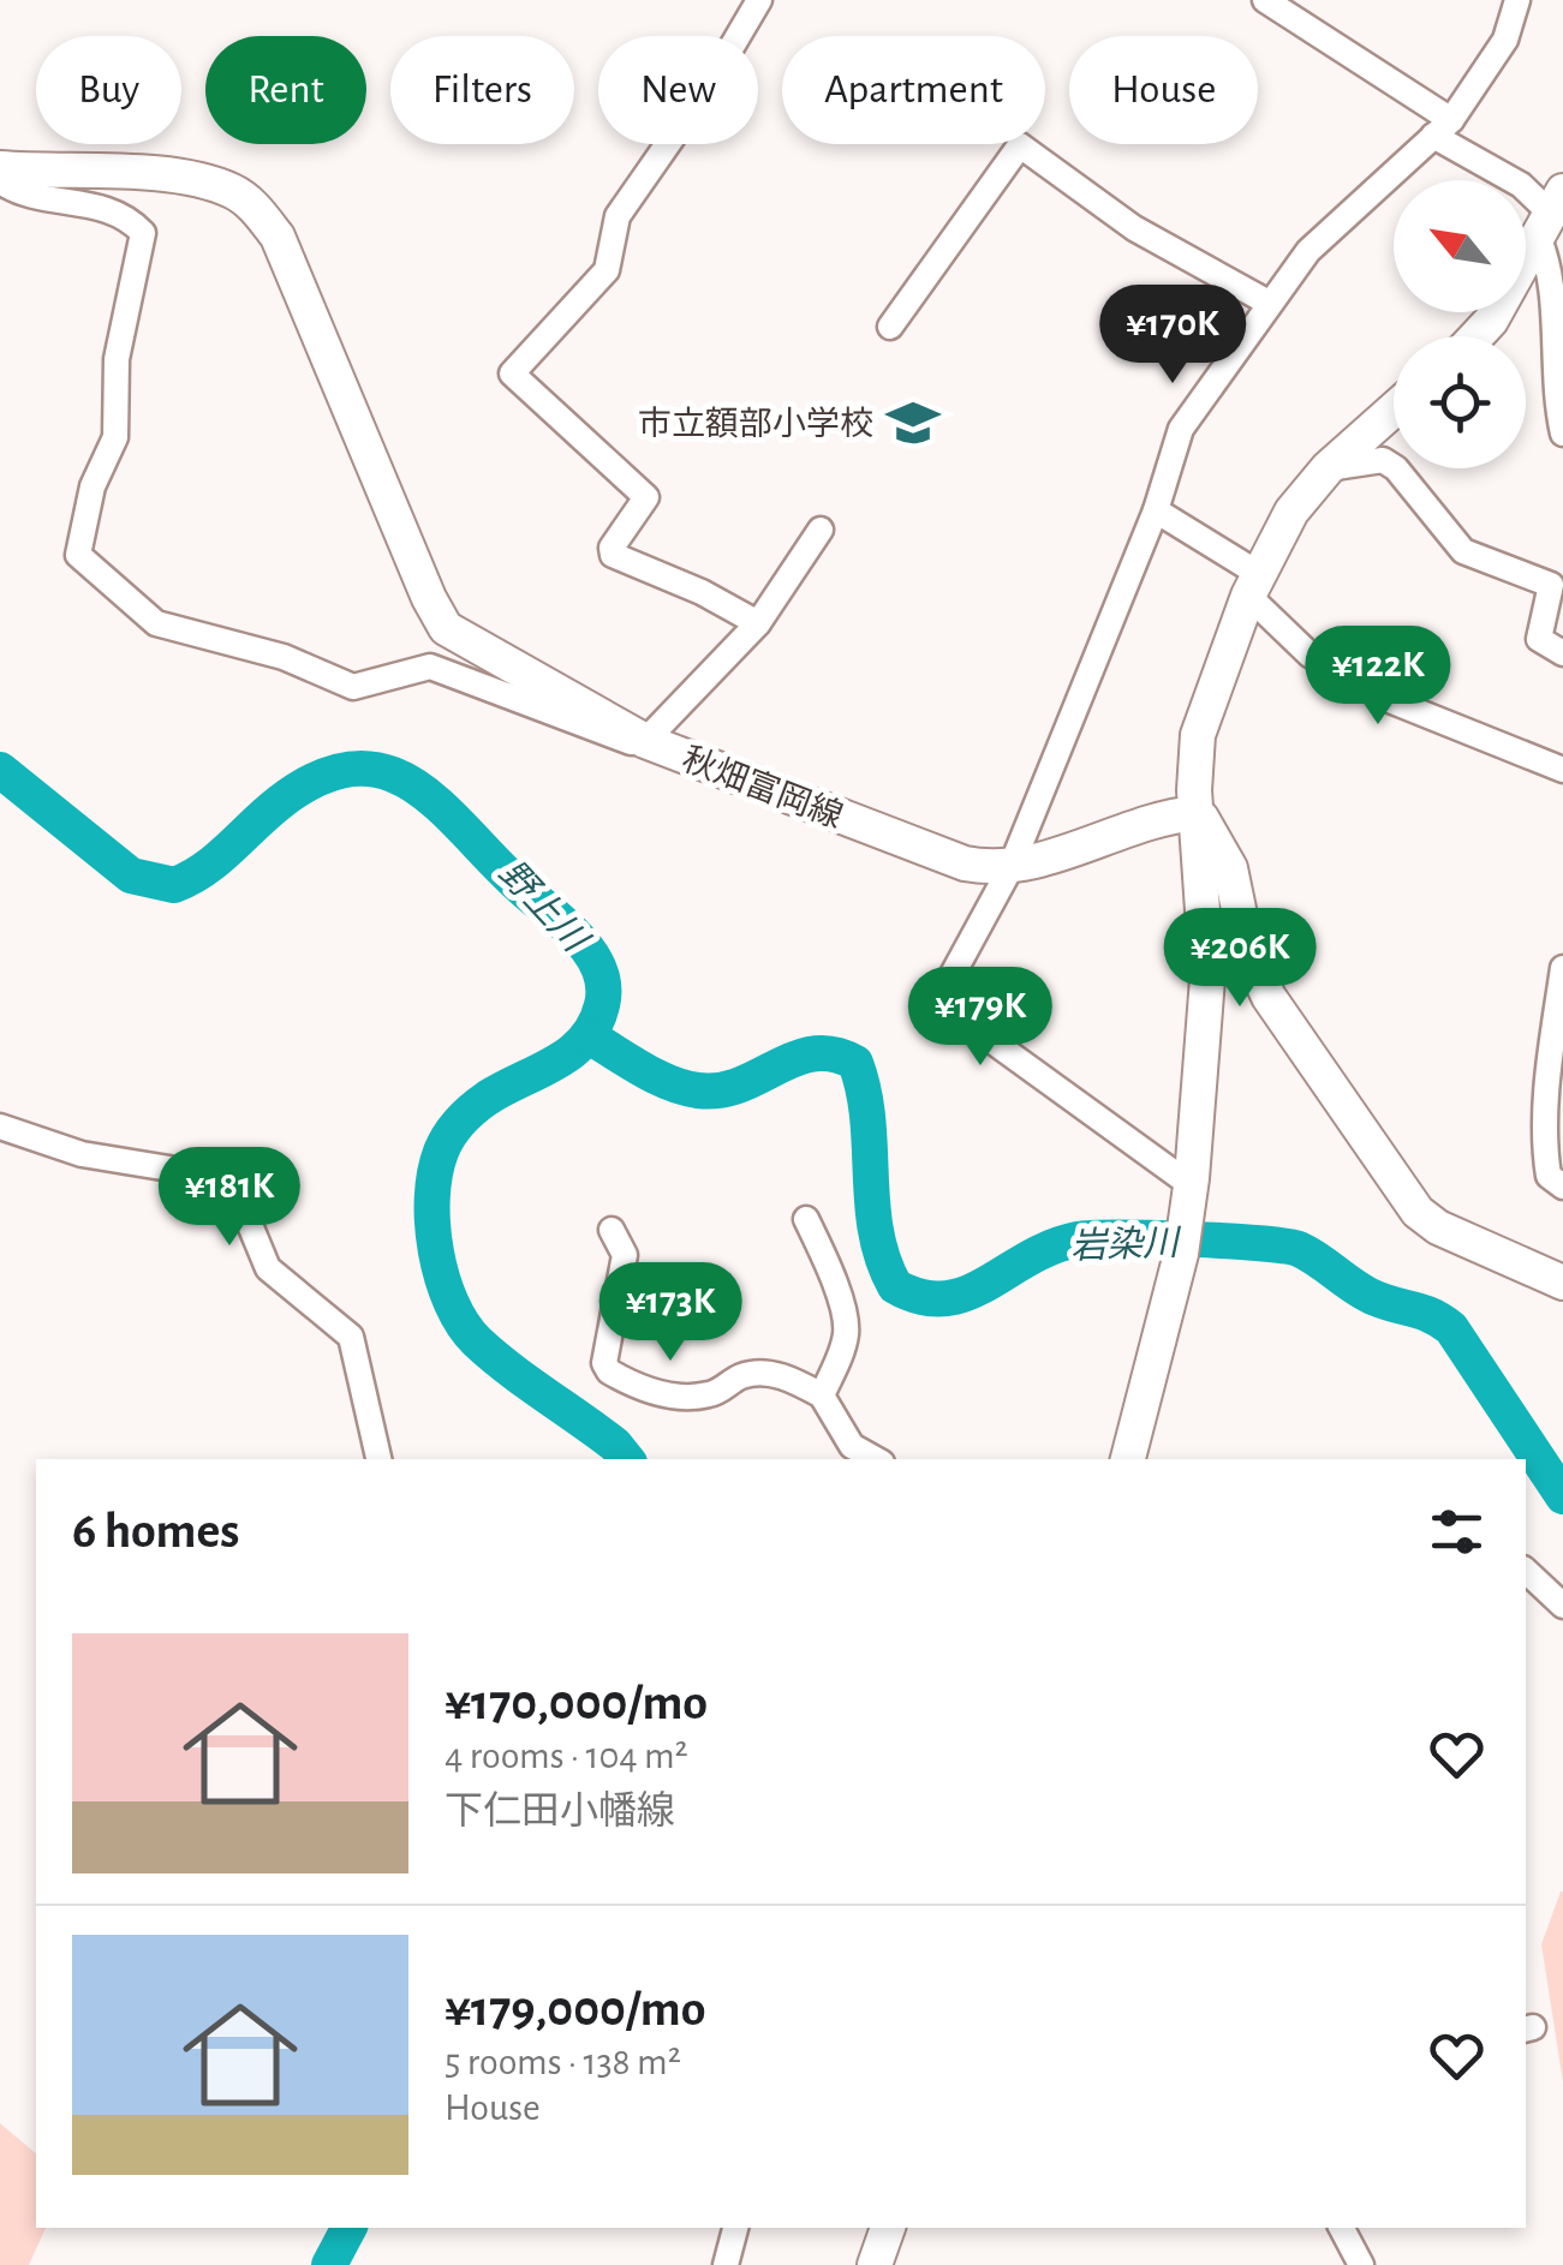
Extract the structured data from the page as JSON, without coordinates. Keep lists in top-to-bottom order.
{
  "streets": {
    "main road": ["秋畑富岡線"]
  },
  "water": ["野上川", "岩染川"],
  "places": {
    "school or university": ["市立額部小学校"]
  },
  "north": "top left",
  "page": {
    "chip": [
      "Buy",
      "Rent",
      "Filters",
      "New",
      "Apartment",
      "House"
    ],
    "price": [
      "¥170K",
      "¥122K",
      "¥206K",
      "¥179K",
      "¥181K",
      "¥173K"
    ],
    "heading": "6 homes",
    "list": [
      {
        "name": "¥170,000/mo",
        "note": "4 rooms · 104 m² · 下仁田小幡線"
      },
      {
        "name": "¥179,000/mo",
        "note": "5 rooms · 138 m² · House"
      }
    ]
  }
}
